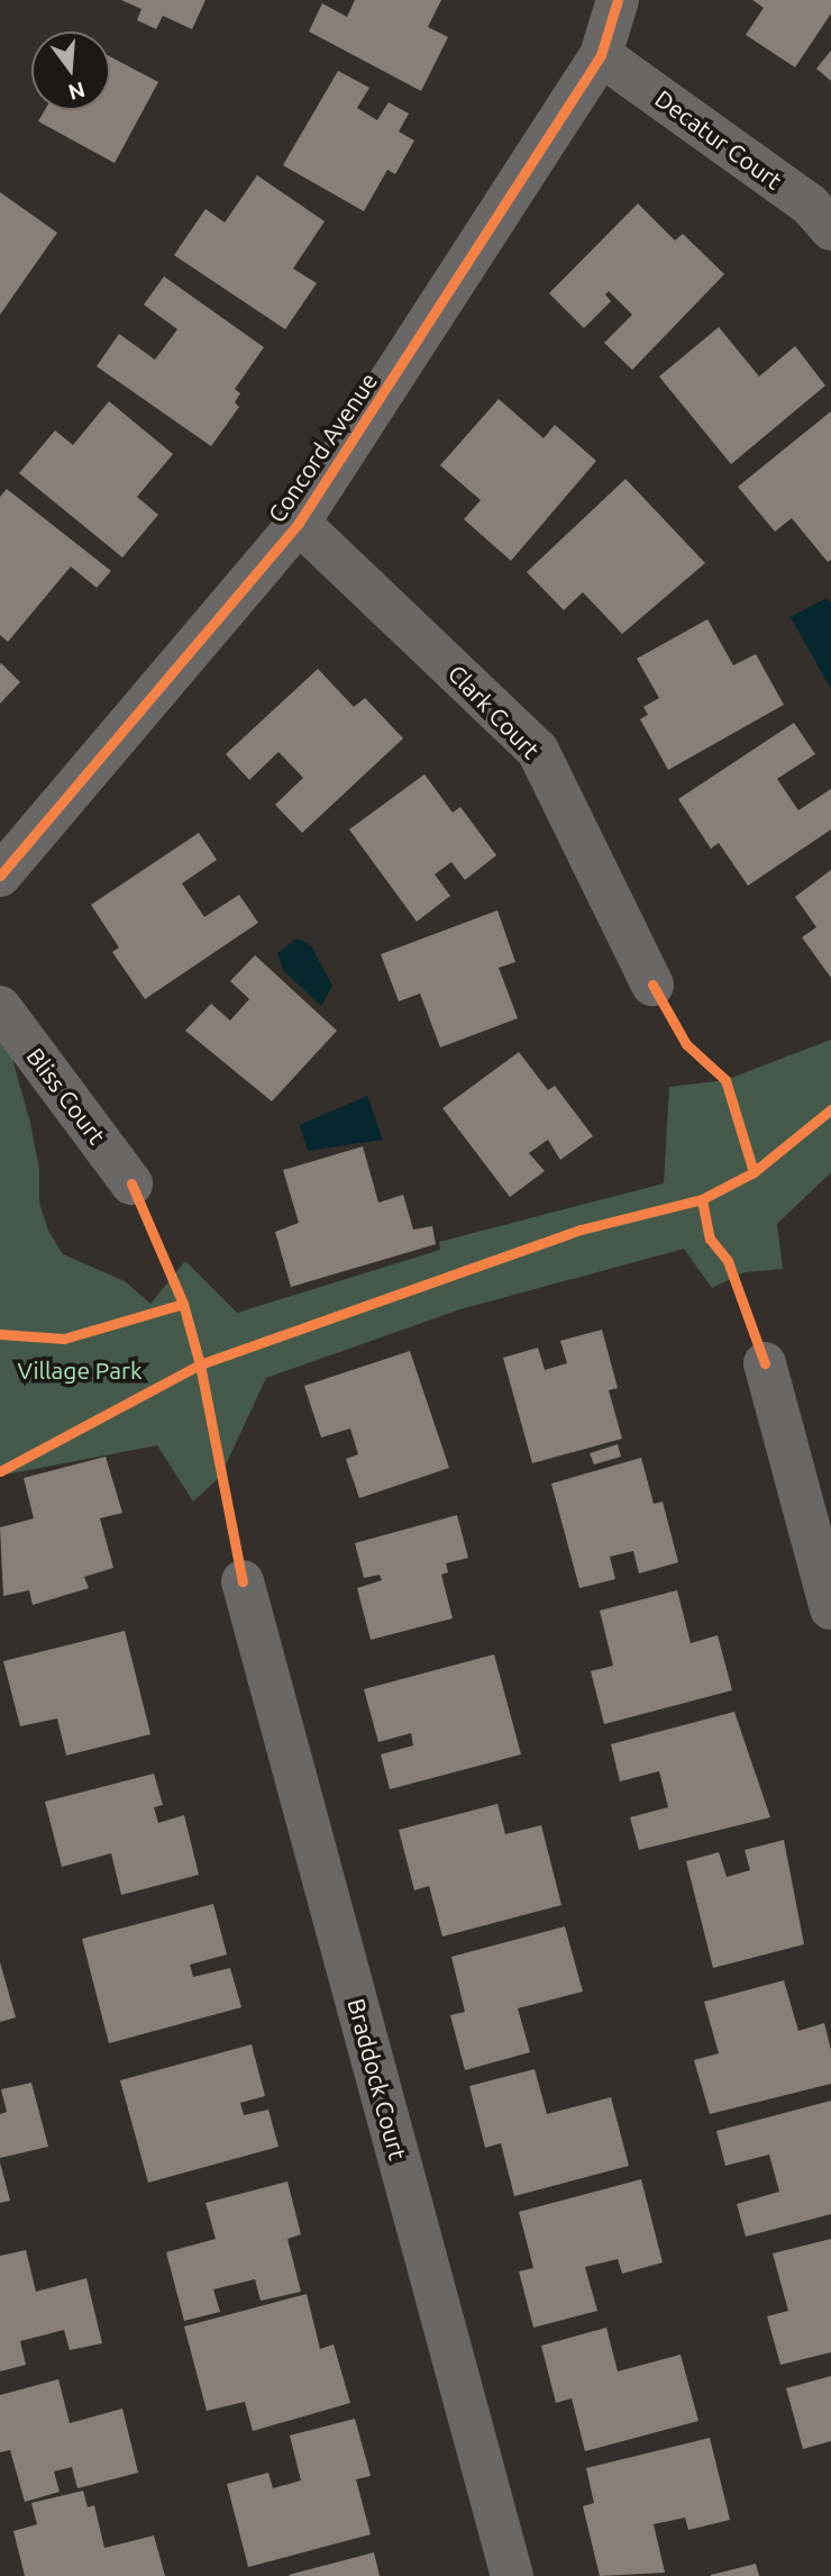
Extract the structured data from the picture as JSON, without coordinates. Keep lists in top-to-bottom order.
{
  "streets": {
    "street": [
      "Decatur Court",
      "Concord Avenue",
      "Clark Court",
      "Bliss Court",
      "Braddock Court"
    ]
  },
  "crossings": [
    ["Decatur Court", "Concord Avenue"],
    ["Concord Avenue", "Clark Court"]
  ],
  "parks": ["Village Park"],
  "north": "bottom"
}
